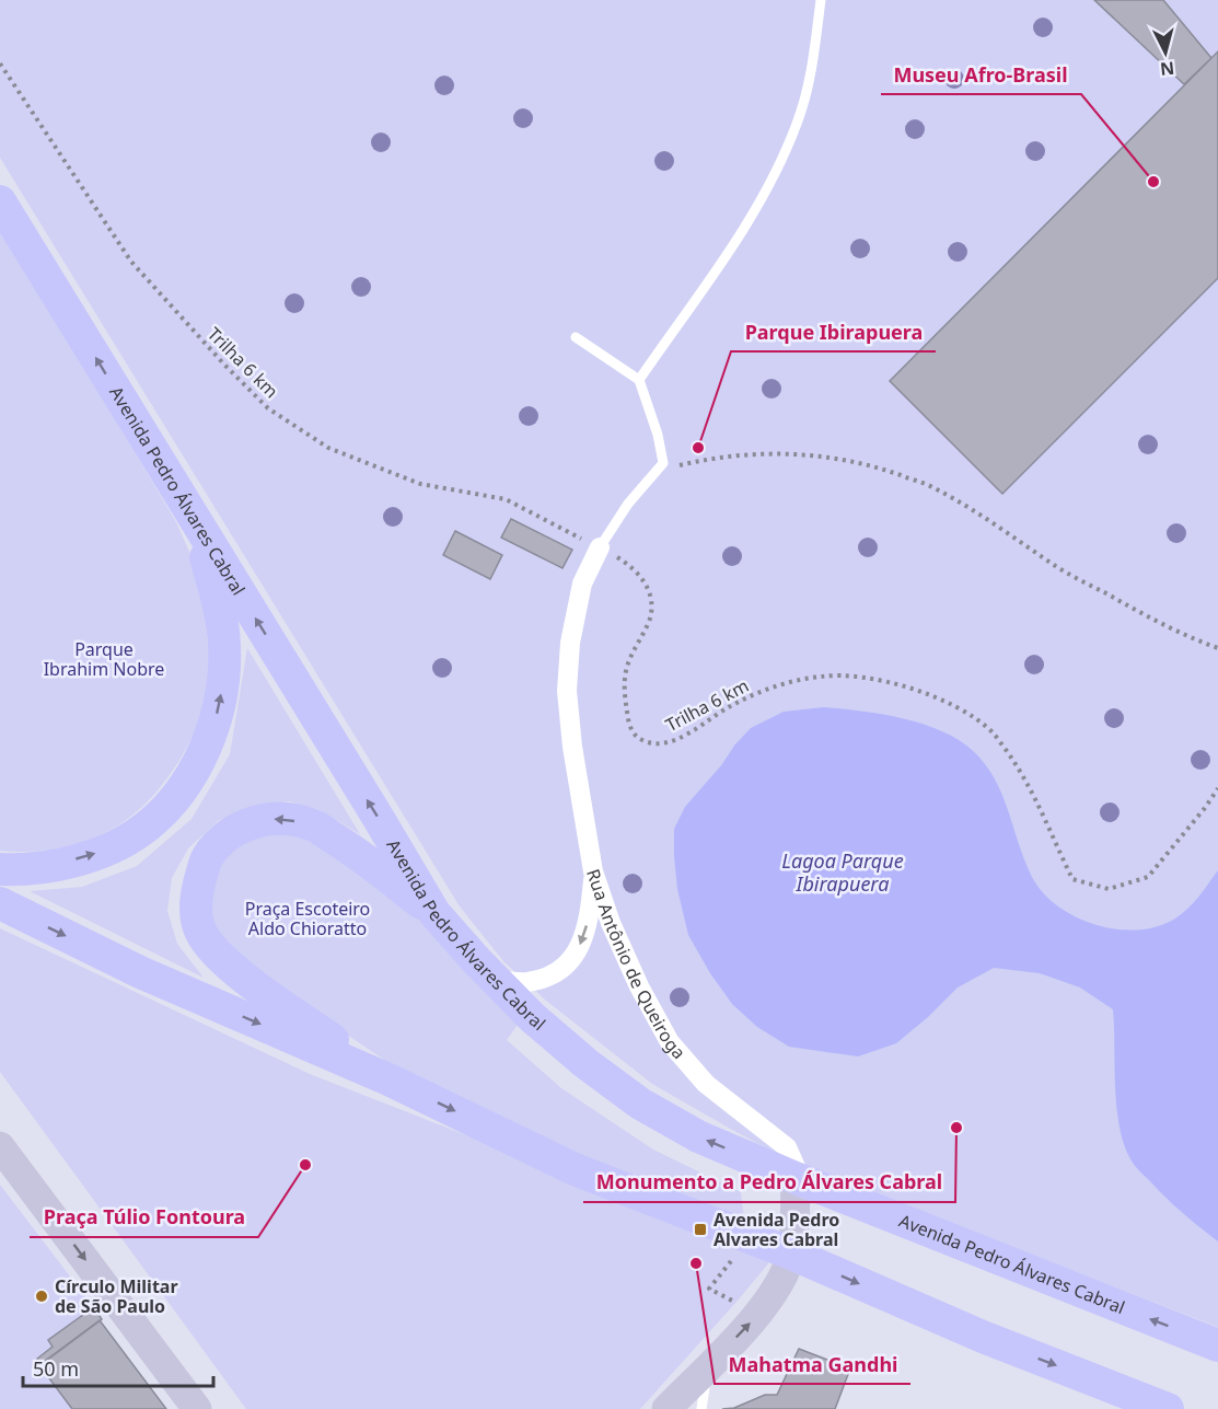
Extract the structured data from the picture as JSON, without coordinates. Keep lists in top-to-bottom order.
{
  "streets": {
    "main road": ["Avenida Pedro Álvares Cabral"],
    "street": ["Rua Antônio de Queiroga"],
    "path": ["Trilha 6 km"]
  },
  "crossings": [
    ["Avenida Pedro Álvares Cabral", "Rua Antônio de Queiroga"]
  ],
  "water": ["Lagoa Parque Ibirapuera"],
  "parks": ["Parque Ibrahim Nobre", "Praça Escoteiro Aldo Chioratto"],
  "places": {
    "other": [
      "Museu Afro-Brasil",
      "Parque Ibirapuera",
      "Monumento a Pedro Álvares Cabral",
      "Praça Túlio Fontoura",
      "Mahatma Gandhi",
      "Círculo Militar de São Paulo"
    ],
    "transit": ["Avenida Pedro Alvares Cabral"]
  },
  "scale_bar": "50 m",
  "north": "bottom"
}
